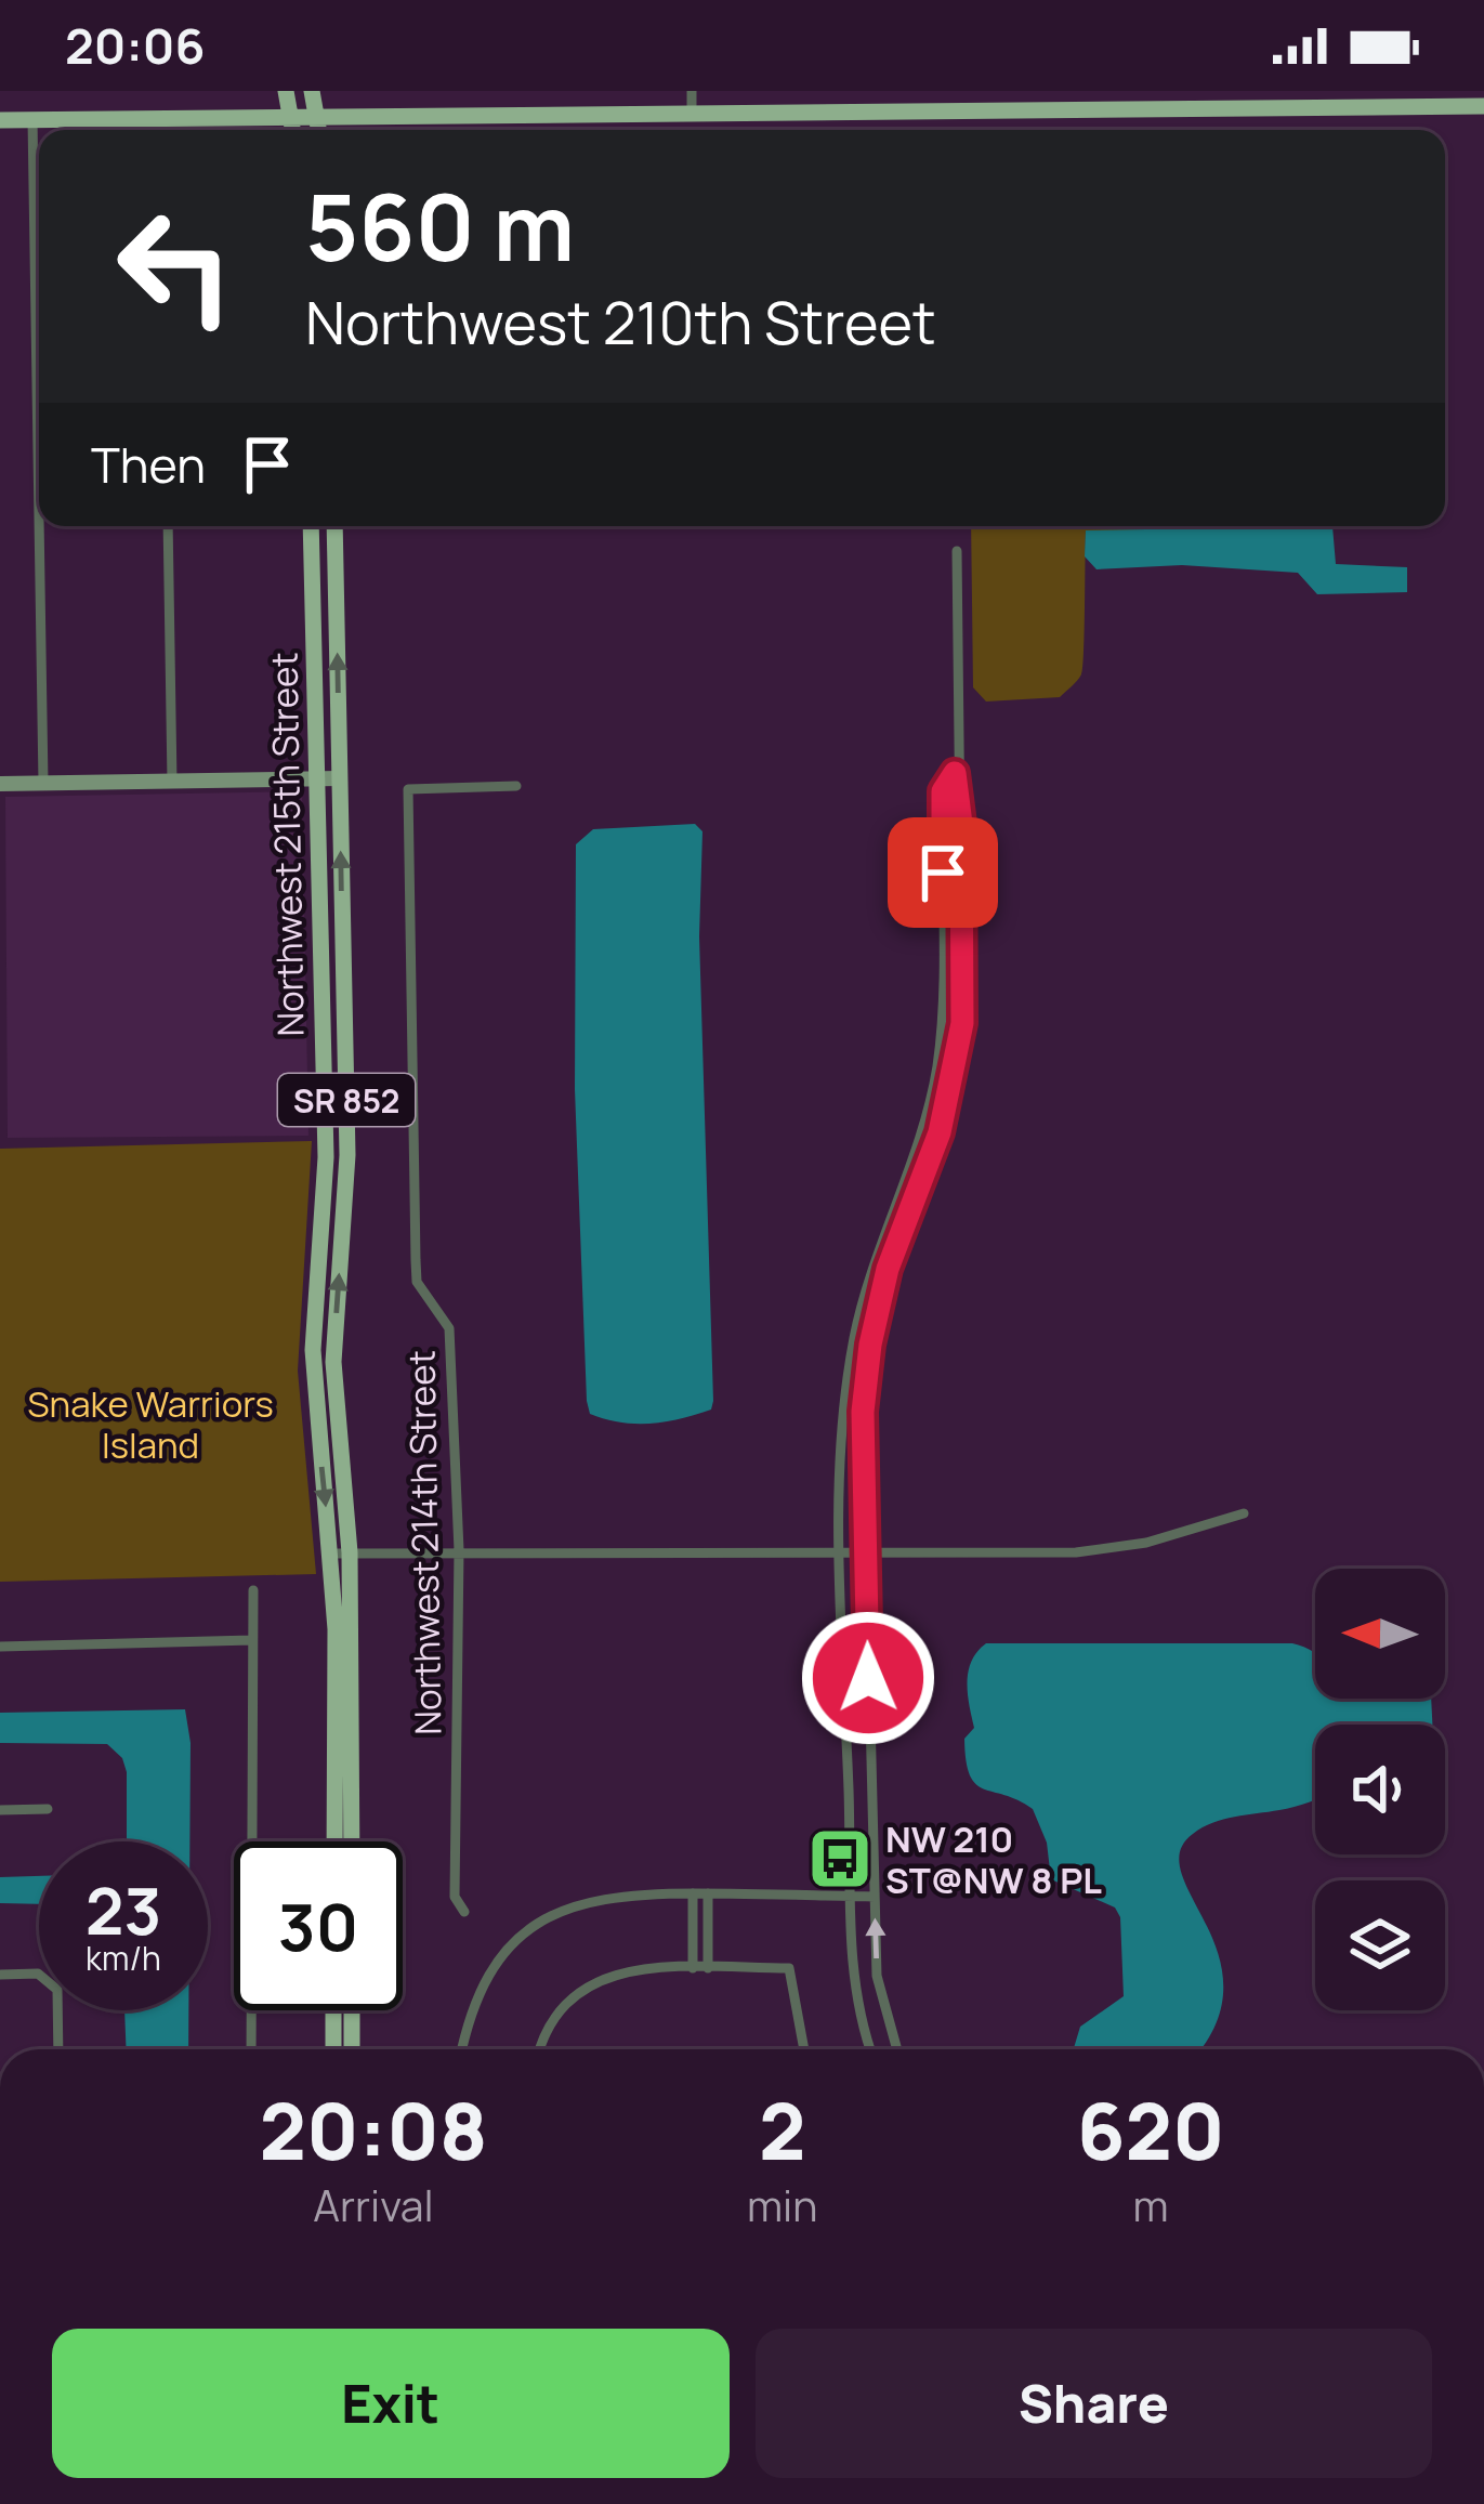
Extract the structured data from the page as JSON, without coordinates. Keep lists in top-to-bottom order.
{
  "streets": {
    "main road": ["Northwest 215th Street", "SR 852"],
    "street": ["Northwest 214th Street"]
  },
  "parks": ["Snake Warriors Island"],
  "places": {
    "bus stop": ["NW 210 ST@NW 8 PL"]
  },
  "north": "left",
  "page": {
    "status": "20:06",
    "turn": ["560 m", "Northwest 210th Street"],
    "then": "Then",
    "speed": "23 km/h",
    "limit": "30",
    "eta": [
      "20:08",
      "Arrival",
      "2",
      "min",
      "620",
      "m"
    ],
    "buttons": ["Exit", "Share"]
  }
}
